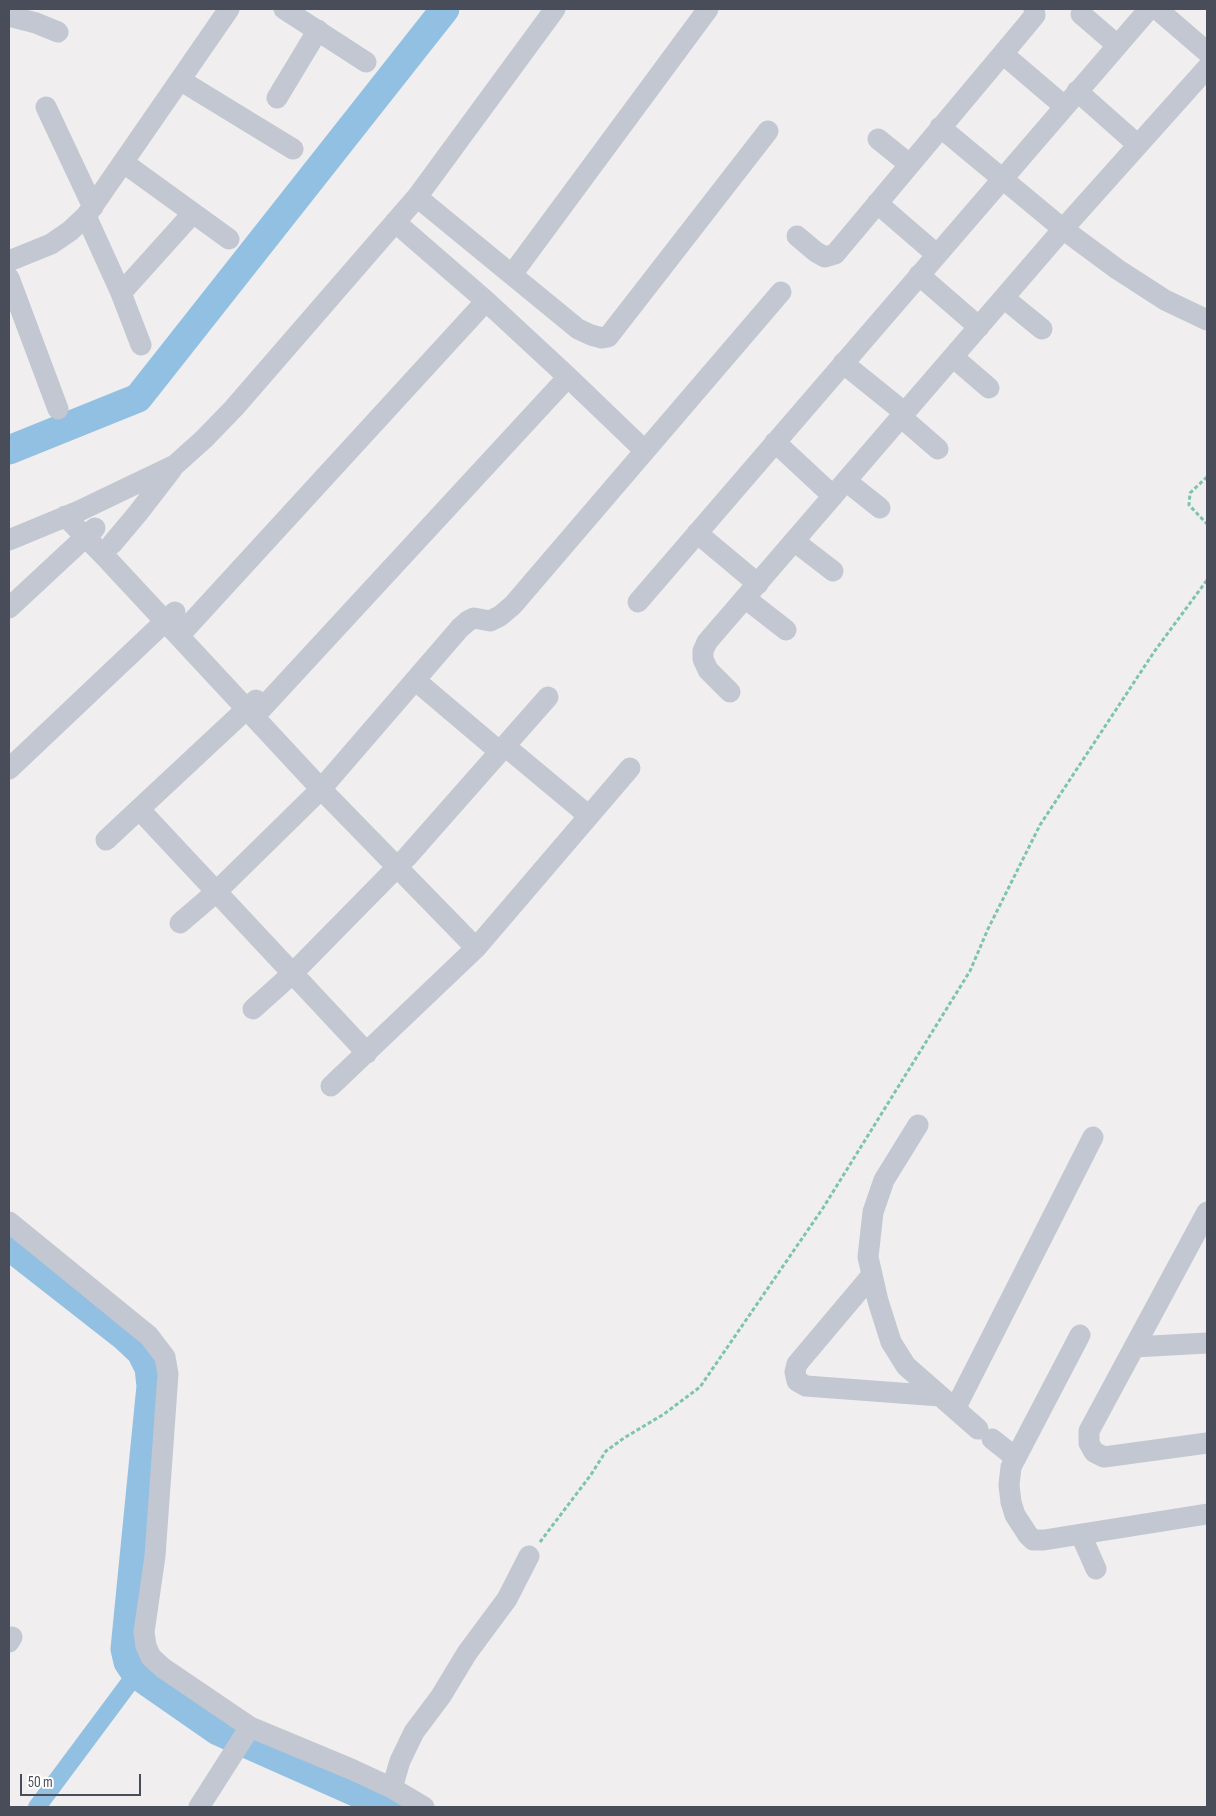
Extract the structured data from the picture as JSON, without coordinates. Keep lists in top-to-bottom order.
{
  "scale_bar": "50 m"
}
